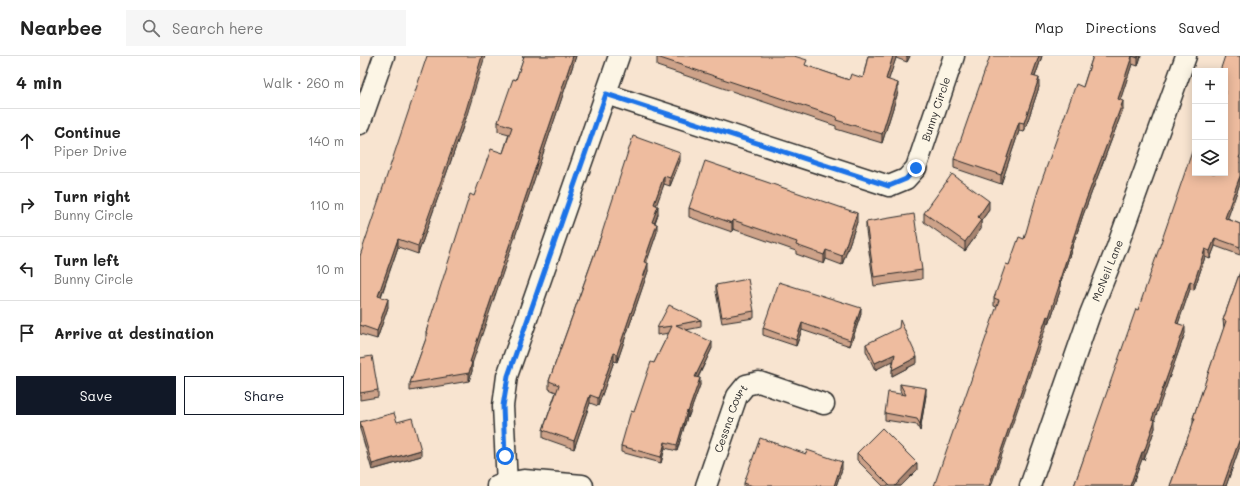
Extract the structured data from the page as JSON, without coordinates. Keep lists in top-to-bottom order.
{
  "streets": {
    "street": ["Bunny Circle", "McNeil Lane", "Cessna Court"]
  },
  "page": {
    "header": "Nearbee",
    "search": "Search here",
    "nav": ["Map", "Directions", "Saved"],
    "heading": ["4 min", "Walk · 260 m"],
    "map_buttons": ["+", "−"],
    "list": [
      ["Continue", "Piper Drive", "140 m"],
      ["Turn right", "Bunny Circle", "110 m"],
      ["Turn left", "Bunny Circle", "10 m"],
      "Arrive at destination"
    ],
    "buttons": ["Save", "Share"]
  }
}
